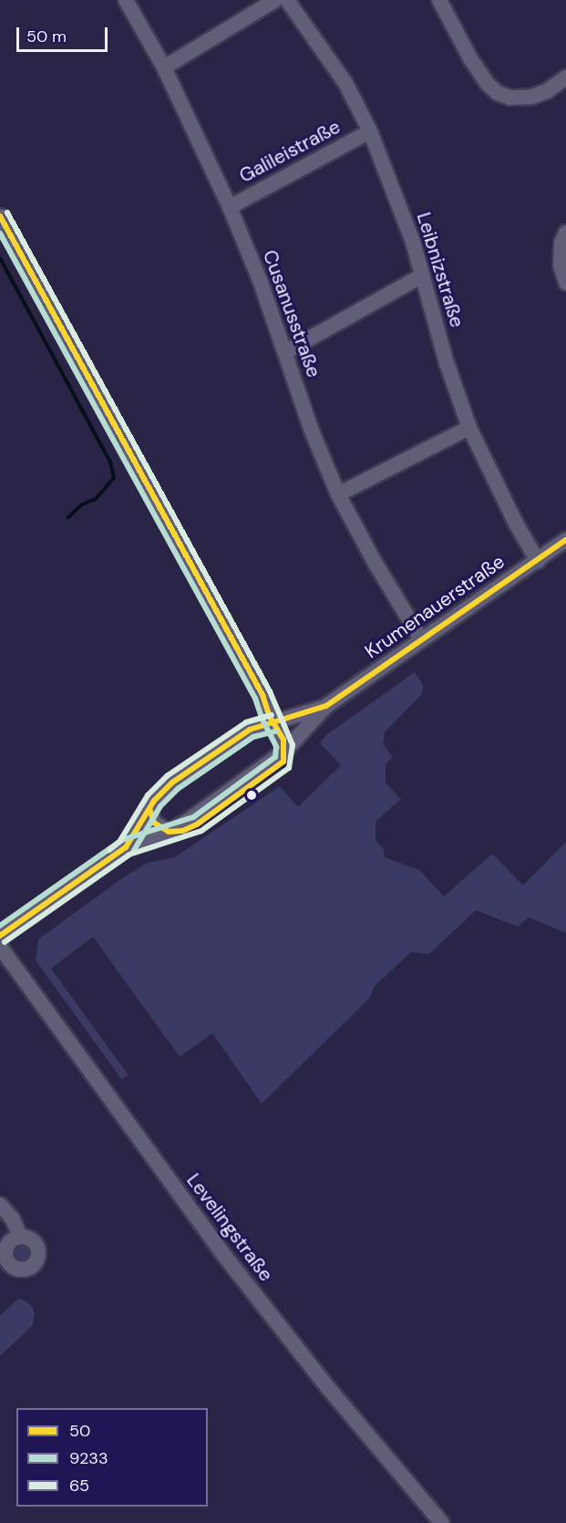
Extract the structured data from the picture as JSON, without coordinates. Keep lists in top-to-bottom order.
{
  "streets": {
    "street": [
      "Galileistraße",
      "Leibnizstraße",
      "Cusanusstraße",
      "Krumenauerstraße",
      "Levelingstraße"
    ]
  },
  "crossings": [
    ["Galileistraße", "Leibnizstraße"],
    ["Galileistraße", "Cusanusstraße"],
    ["Leibnizstraße", "Krumenauerstraße"],
    ["Cusanusstraße", "Krumenauerstraße"]
  ],
  "lines": ["transit line 65", "transit line 50", "transit line 9233"],
  "legend": ["50", "9233", "65"],
  "scale_bar": "50 m"
}
